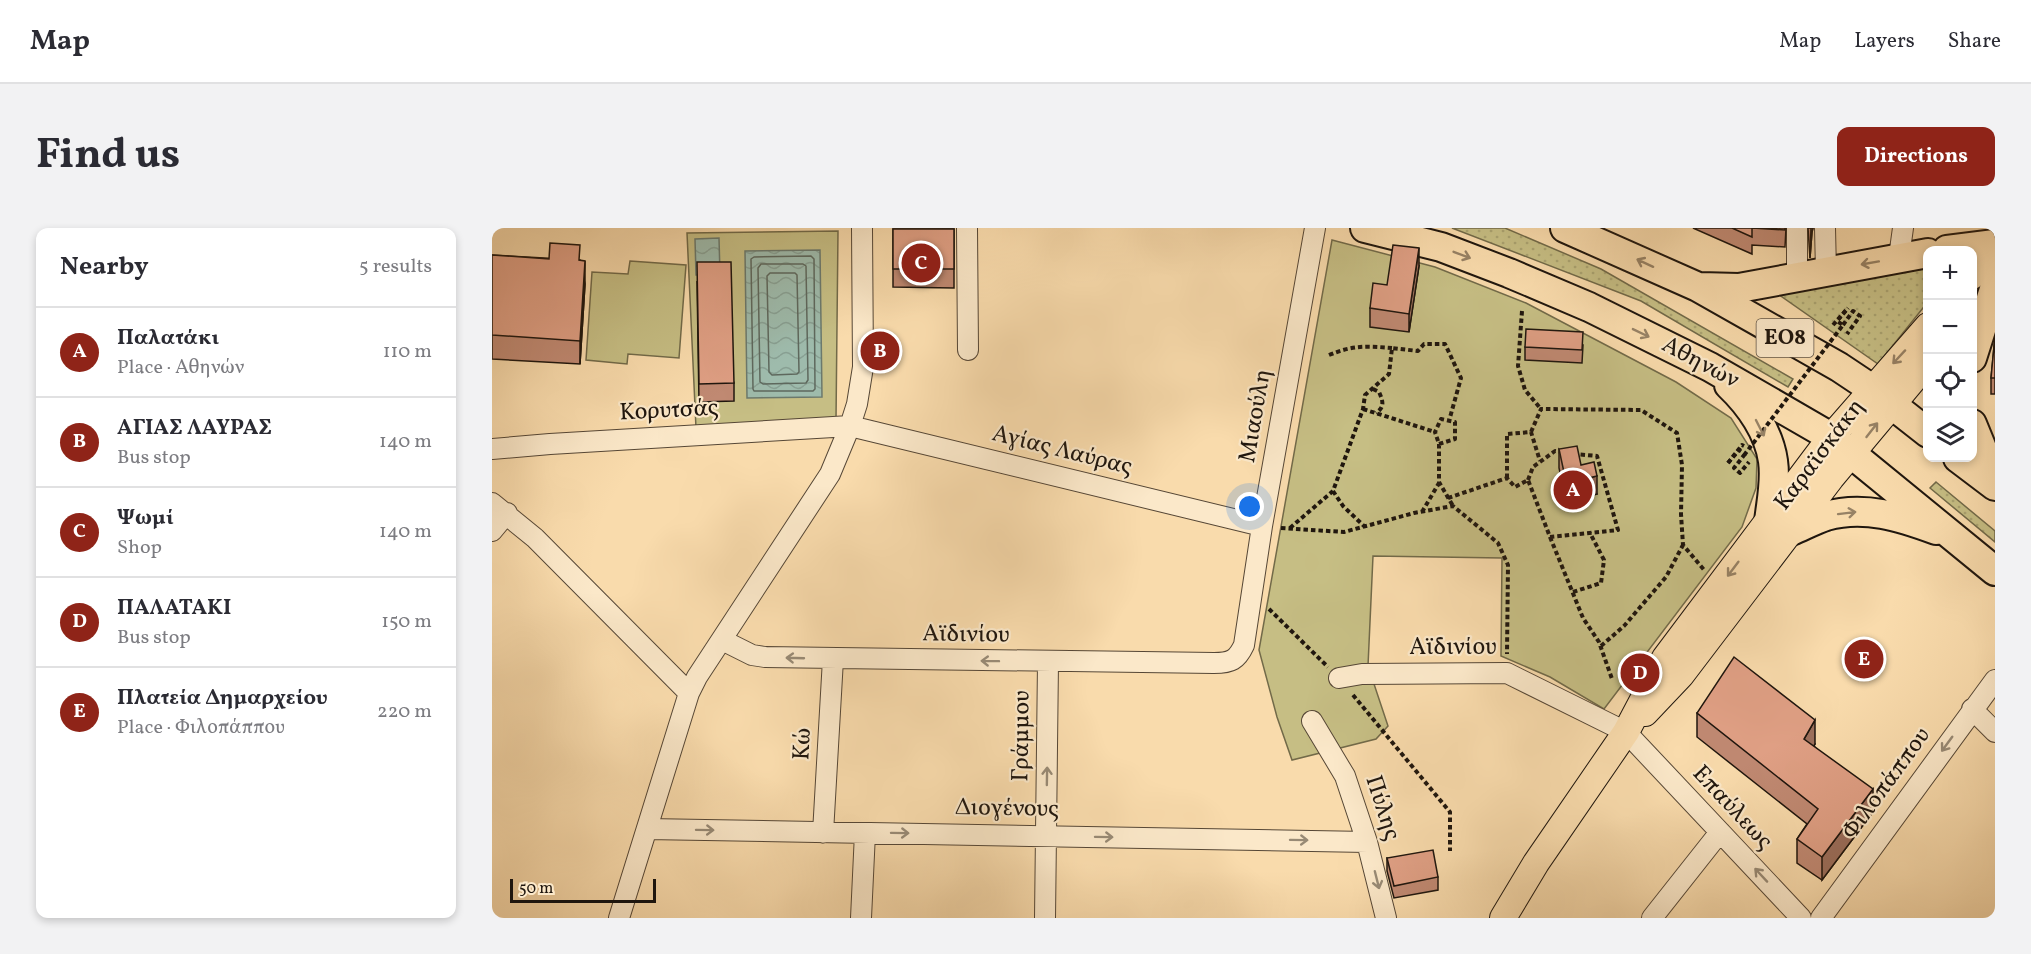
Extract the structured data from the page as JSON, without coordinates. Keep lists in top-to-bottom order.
{
  "streets": {
    "highway": ["ΕΟ8", "Αθηνών"],
    "main road": ["Καραϊσκάκη"],
    "street": [
      "Κορυτσάς",
      "Μιαούλη",
      "Αγίας Λαύρας",
      "Αϊδινίου",
      "Γράμμου",
      "Κώ",
      "Φιλοπάππου",
      "Πύλης",
      "Επαύλεως",
      "Διογένους"
    ]
  },
  "crossings": [
    ["ΕΟ8", "Καραϊσκάκη"],
    ["Αθηνών", "Καραϊσκάκη"],
    ["Κορυτσάς", "Αγίας Λαύρας"],
    ["Μιαούλη", "Αγίας Λαύρας"],
    ["Μιαούλη", "Αϊδινίου"],
    ["Καραϊσκάκη", "Αϊδινίου"],
    ["Καραϊσκάκη", "Επαύλεως"],
    ["Αϊδινίου", "Γράμμου"],
    ["Αϊδινίου", "Κώ"],
    ["Αϊδινίου", "Επαύλεως"],
    ["Γράμμου", "Διογένους"],
    ["Κώ", "Διογένους"],
    ["Πύλης", "Διογένους"]
  ],
  "one_way": [
    "Αϊδινίου",
    "Γράμμου",
    "Φιλοπάππου",
    "Πύλης",
    "Επαύλεως",
    "Διογένους"
  ],
  "scale_bar": "50 m",
  "page": {
    "header": "Map",
    "nav": ["Map", "Layers", "Share"],
    "title": "Find us",
    "buttons": "Directions",
    "heading": ["Nearby", "5 results"],
    "pins": [
      "C",
      "B",
      "A",
      "E",
      "D"
    ],
    "map_buttons": ["+", "−"],
    "list": [
      {
        "mark": "A",
        "name": "Παλατάκι",
        "note": "Place · Αθηνών",
        "value": "110 m"
      },
      {
        "mark": "B",
        "name": "ΑΓΙΑΣ ΛΑΥΡΑΣ",
        "note": "Bus stop",
        "value": "140 m"
      },
      {
        "mark": "C",
        "name": "Ψωμί",
        "note": "Shop",
        "value": "140 m"
      },
      {
        "mark": "D",
        "name": "ΠΑΛΑΤΑΚΙ",
        "note": "Bus stop",
        "value": "150 m"
      },
      {
        "mark": "E",
        "name": "Πλατεία Δημαρχείου",
        "note": "Place · Φιλοπάππου",
        "value": "220 m"
      }
    ],
    "scale": "50 m"
  }
}
